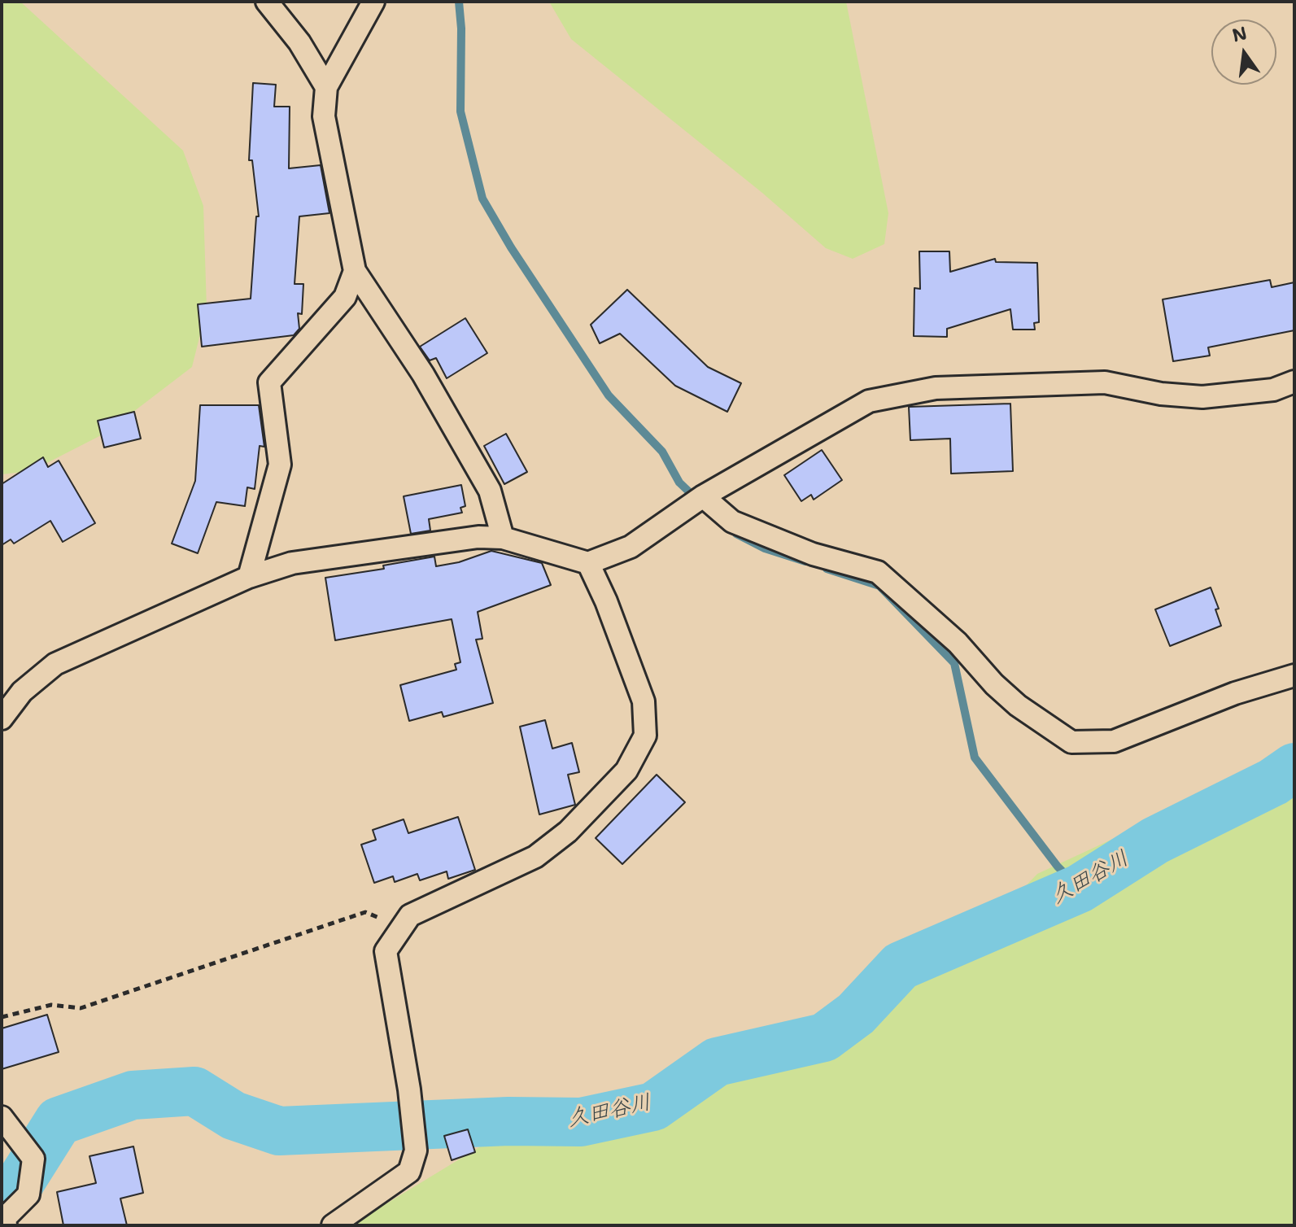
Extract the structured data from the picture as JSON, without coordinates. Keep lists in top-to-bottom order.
{
  "water": ["久田谷川"],
  "north": "top"
}
